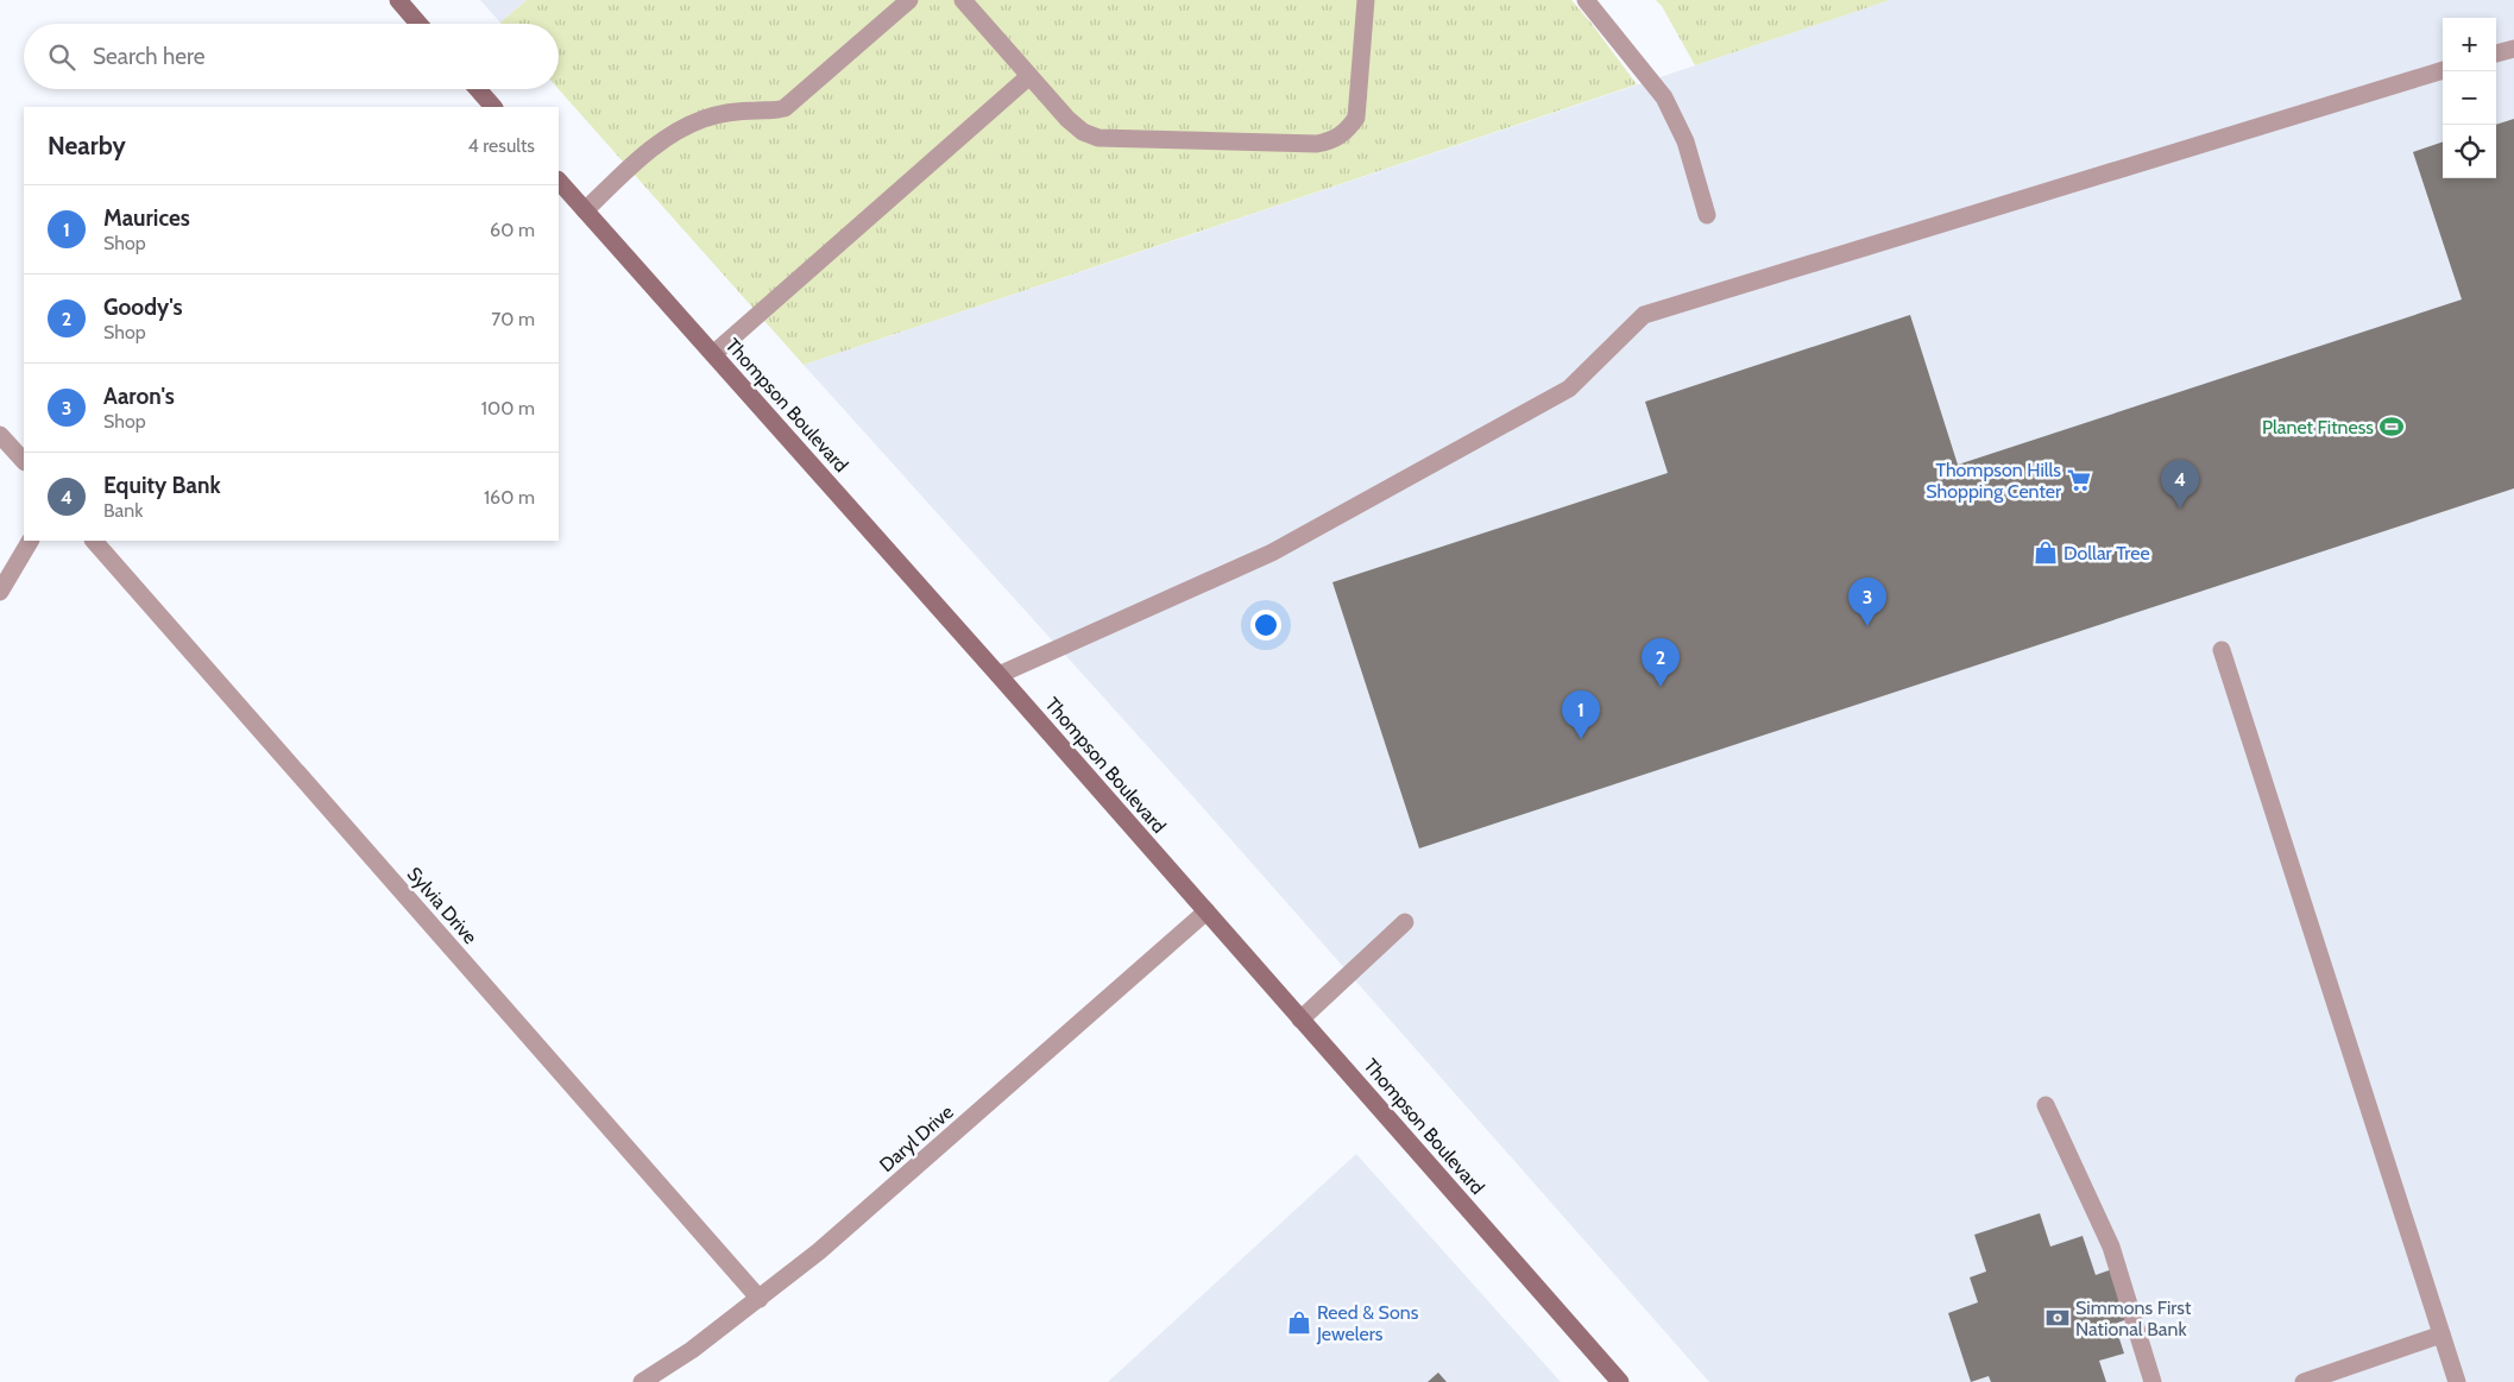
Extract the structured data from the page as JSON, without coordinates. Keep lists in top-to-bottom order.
{
  "streets": {
    "main road": ["Thompson Boulevard"],
    "street": ["Sylvia Drive", "Daryl Drive"]
  },
  "crossings": [
    ["Thompson Boulevard", "Daryl Drive"],
    ["Sylvia Drive", "Daryl Drive"]
  ],
  "places": {
    "sports": ["Planet Fitness"],
    "supermarket": ["Thompson Hills Shopping Center"],
    "shop": ["Dollar Tree", "Reed & Sons Jewelers"],
    "bank": ["Simmons First National Bank"]
  },
  "page": {
    "map_buttons": ["+", "−"],
    "search": "Search here",
    "heading": ["Nearby", "4 results"],
    "list": [
      {
        "mark": "1",
        "name": "Maurices",
        "note": "Shop",
        "value": "60 m"
      },
      {
        "mark": "2",
        "name": "Goody's",
        "note": "Shop",
        "value": "70 m"
      },
      {
        "mark": "3",
        "name": "Aaron's",
        "note": "Shop",
        "value": "100 m"
      },
      {
        "mark": "4",
        "name": "Equity Bank",
        "note": "Bank",
        "value": "160 m"
      }
    ],
    "pins": [
      "4",
      "3",
      "2",
      "1"
    ]
  }
}
